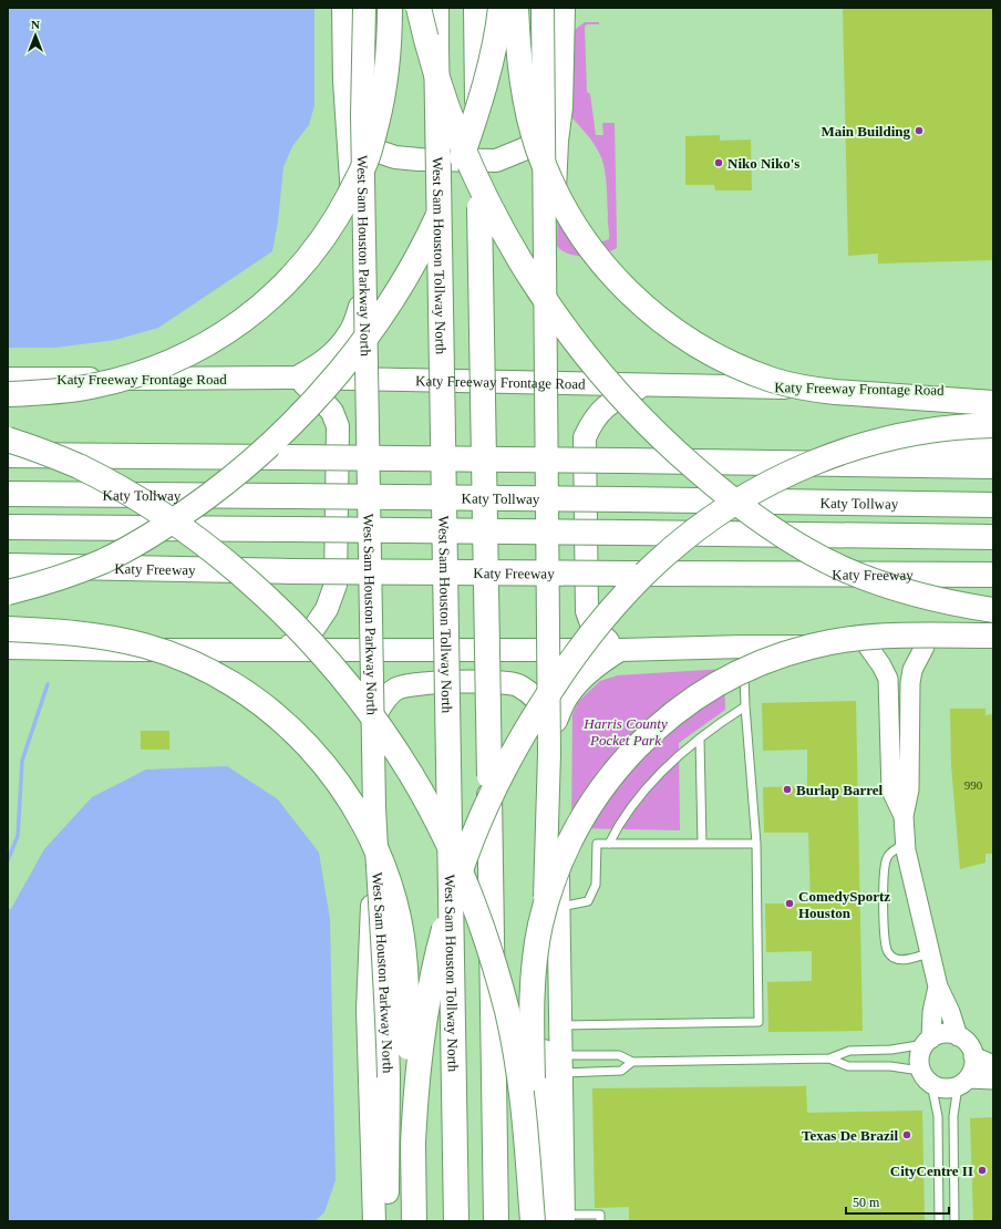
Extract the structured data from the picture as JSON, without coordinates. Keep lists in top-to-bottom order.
{
  "streets": {
    "highway": ["West Sam Houston Tollway North", "Katy Tollway", "Katy Freeway"],
    "main road": ["West Sam Houston Parkway North", "Katy Freeway Frontage Road"]
  },
  "parks": ["Harris County Pocket Park"],
  "places": [
    "Main Building",
    "Niko Niko's",
    "Burlap Barrel",
    "ComedySportz Houston",
    "Texas De Brazil",
    "CityCentre II"
  ],
  "house_numbers": ["990"],
  "scale_bar": "50 m",
  "north": "top"
}
